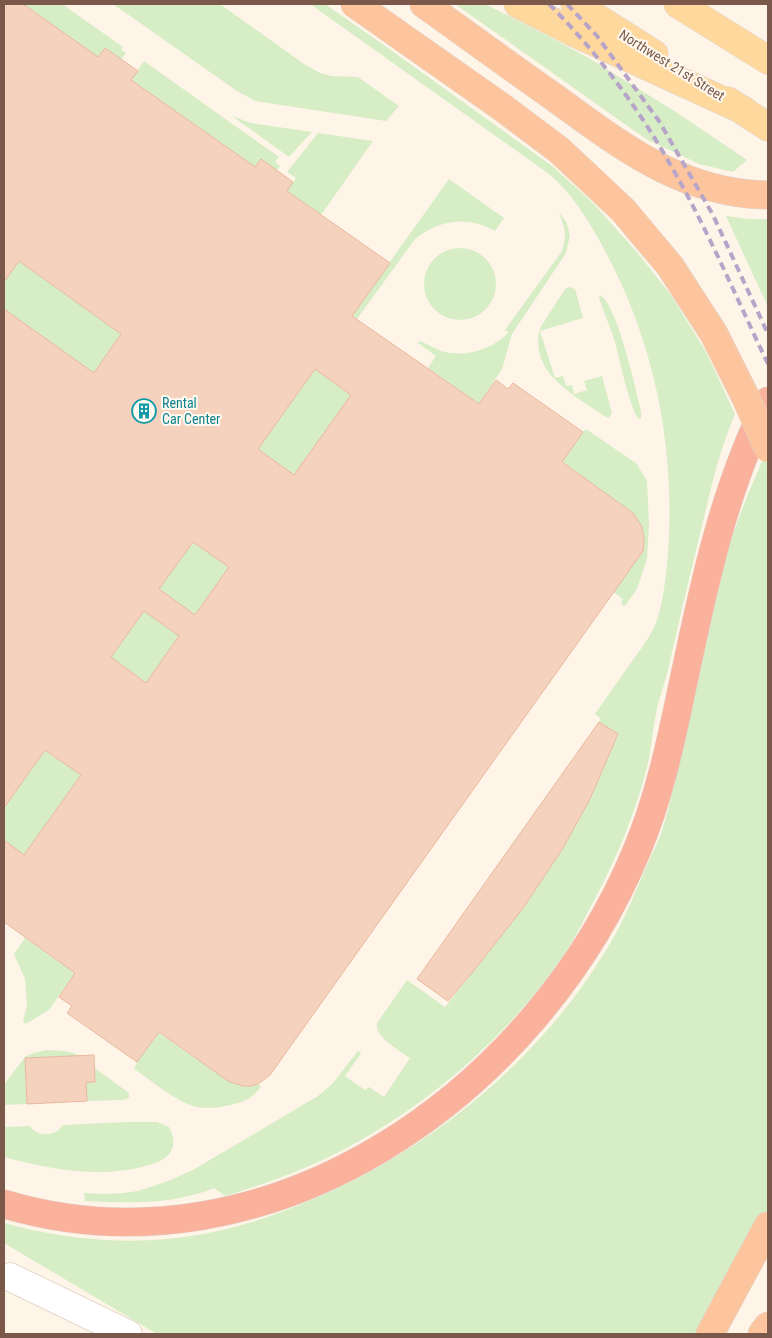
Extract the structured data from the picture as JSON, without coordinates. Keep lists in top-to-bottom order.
{
  "streets": {
    "main road": ["Northwest 21st Street"]
  },
  "places": {
    "building": ["Rental Car Center"]
  }
}
